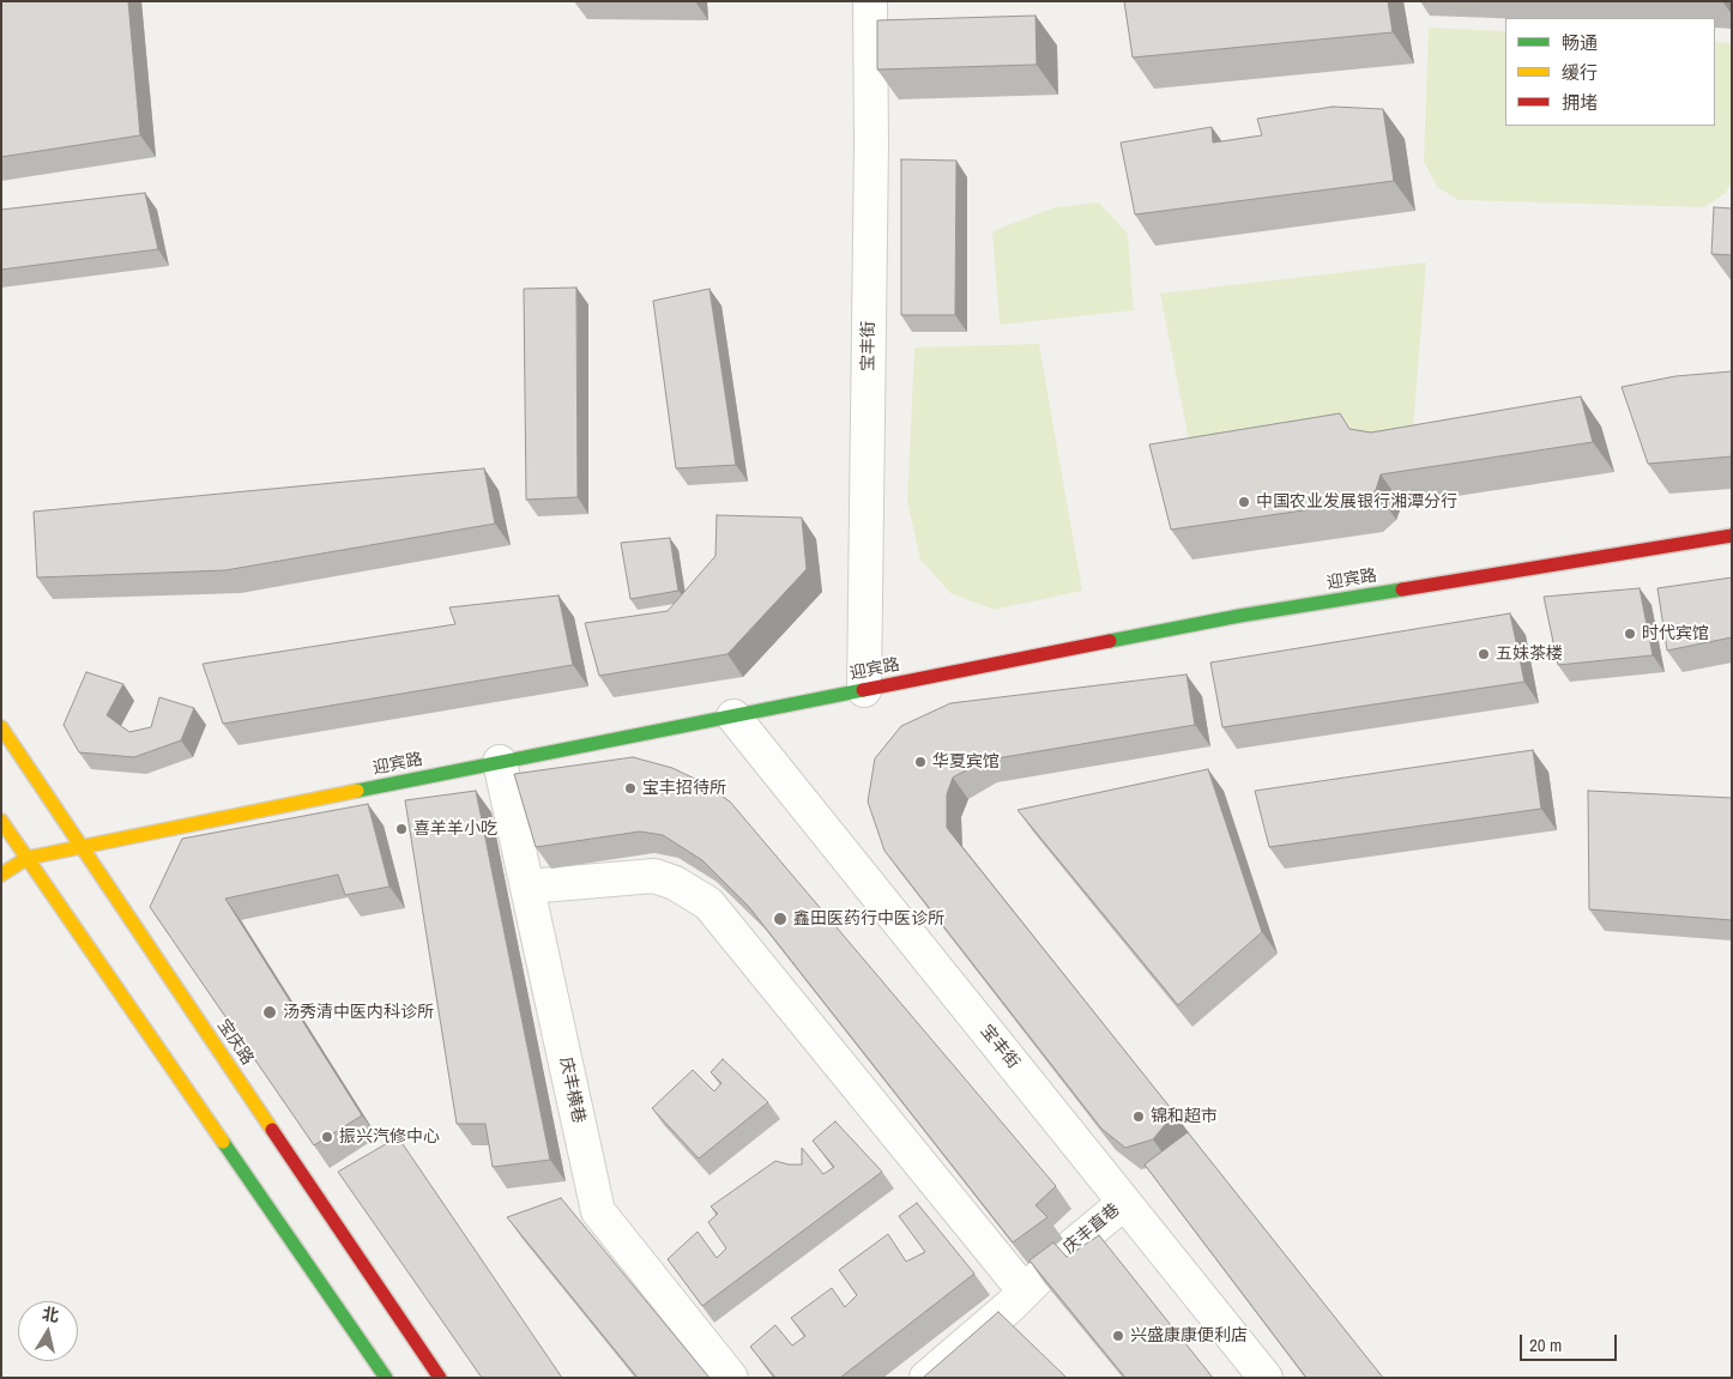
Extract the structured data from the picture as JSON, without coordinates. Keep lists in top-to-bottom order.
{
  "streets": {
    "street": [
      "宝丰街",
      "迎宾路",
      "宝庆路",
      "庆丰横巷",
      "庆丰直巷"
    ]
  },
  "crossings": [
    ["宝丰街", "迎宾路"],
    ["宝丰街", "庆丰直巷"],
    ["迎宾路", "宝庆路"],
    ["迎宾路", "庆丰横巷"]
  ],
  "places": [
    "中国农业发展银行湘潭分行",
    "时代宾馆",
    "五妹茶楼",
    "华夏宾馆",
    "宝丰招待所",
    "喜羊羊小吃",
    "鑫田医药行中医诊所",
    "汤秀清中医内科诊所",
    "锦和超市",
    "振兴汽修中心",
    "兴盛康康便利店"
  ],
  "legend": ["畅通", "缓行", "拥堵"],
  "scale_bar": "20 m",
  "north": "top"
}
